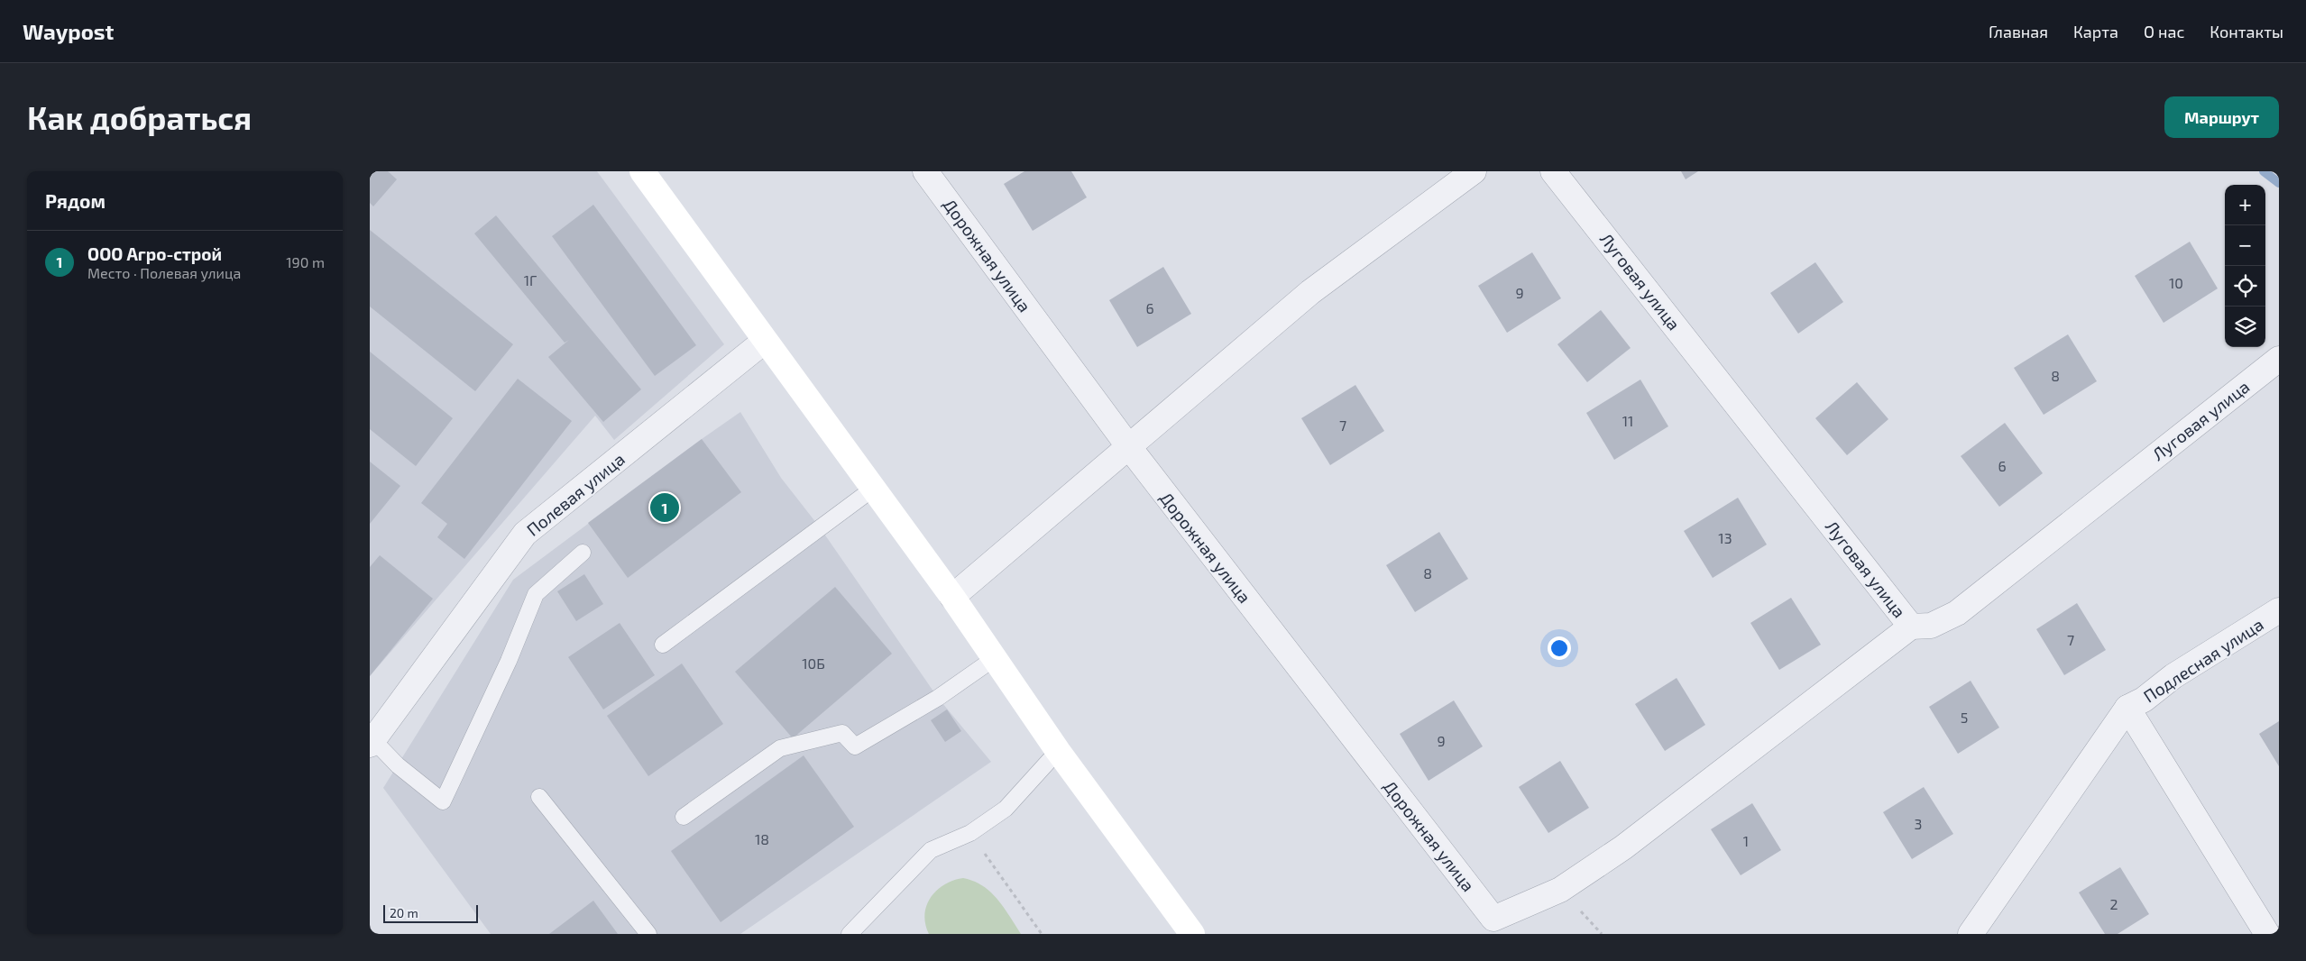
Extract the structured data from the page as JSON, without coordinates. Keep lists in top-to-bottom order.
{
  "streets": {
    "street": [
      "Дорожная улица",
      "Луговая улица",
      "Полевая улица",
      "Подлесная улица"
    ]
  },
  "crossings": [
    ["Дорожная улица", "Луговая улица"]
  ],
  "house_numbers": [
    "1Г",
    "10",
    "9",
    "6",
    "8",
    "11",
    "7",
    "6",
    "13",
    "8",
    "7",
    "10Б",
    "5",
    "9",
    "3",
    "18",
    "1",
    "2"
  ],
  "scale_bar": "20 m",
  "page": {
    "header": "Waypost",
    "nav": [
      "Главная",
      "Карта",
      "О нас",
      "Контакты"
    ],
    "buttons": "Маршрут",
    "title": "Как добраться",
    "heading": "Рядом",
    "map_buttons": ["+", "−"],
    "list": [
      {
        "mark": "1",
        "name": "ООО Агро-строй",
        "note": "Место · Полевая улица",
        "value": "190 m"
      }
    ],
    "pins": "1",
    "scale": "20 m"
  }
}
